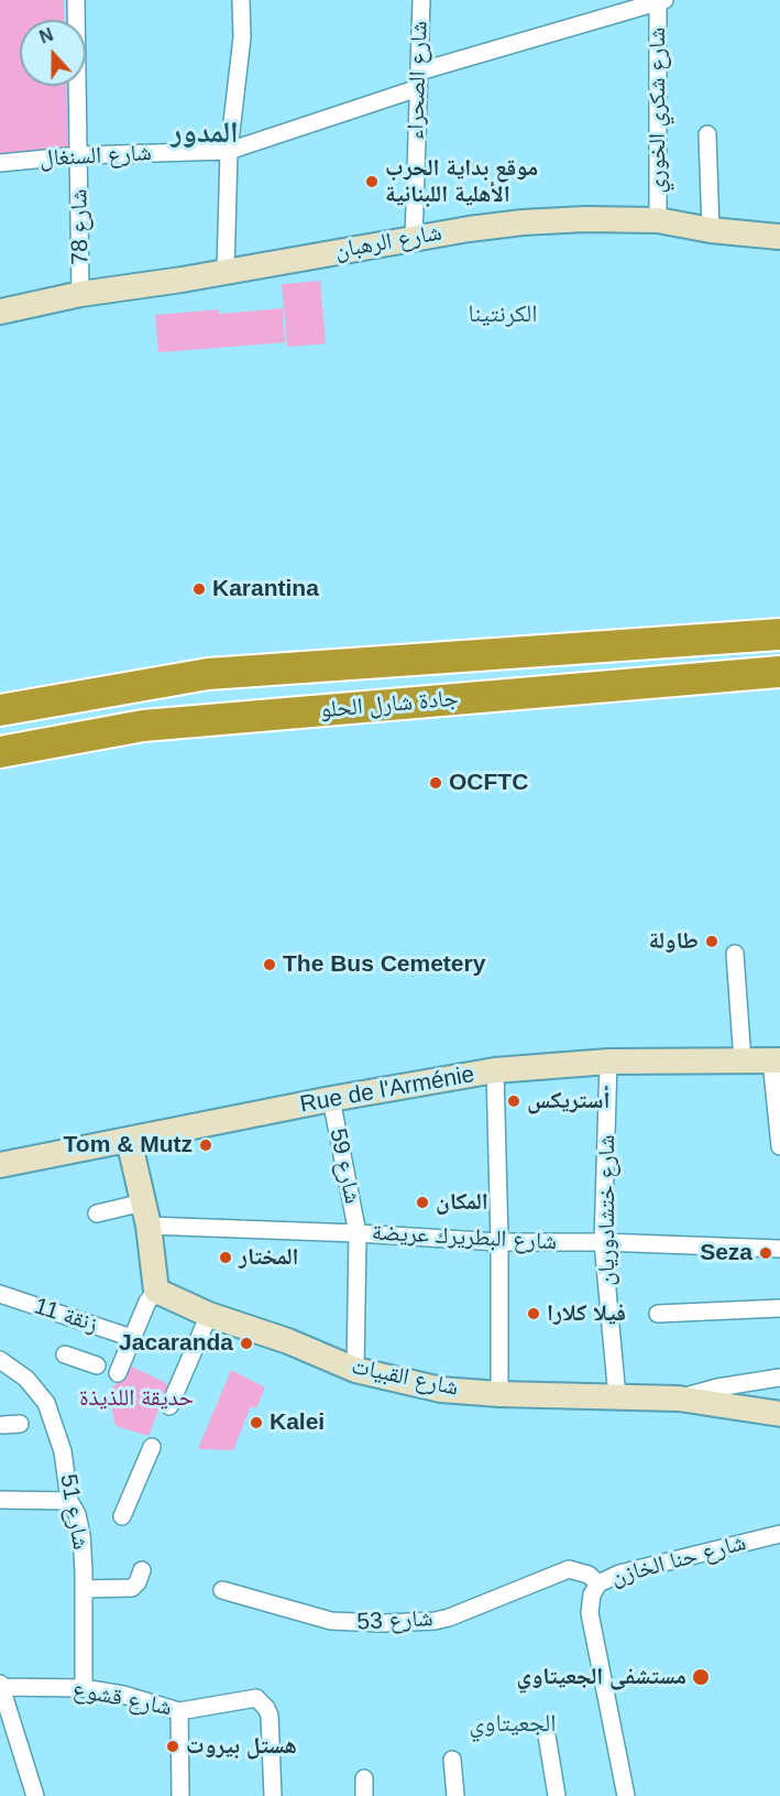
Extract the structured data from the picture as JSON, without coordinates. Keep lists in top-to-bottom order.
{
  "streets": {
    "highway": ["جادة شارل الحلو"],
    "street": [
      "شارع الصحراء",
      "شارع شكري الخوري",
      "شارع السنغال",
      "شارع 78",
      "شارع الرهبان",
      "Rue de l'Arménie",
      "شارع 59",
      "شارع ختشادوريان",
      "شارع البطريرك عريضة",
      "زنقة 11",
      "شارع القبيات",
      "شارع 51",
      "شارع حنا الخازن",
      "شارع 53",
      "شارع قشوع"
    ]
  },
  "crossings": [
    ["شارع الصحراء", "شارع السنغال"],
    ["شارع الصحراء", "شارع الرهبان"],
    ["شارع شكري الخوري", "شارع السنغال"],
    ["شارع شكري الخوري", "شارع الرهبان"],
    ["شارع السنغال", "شارع 78"],
    ["شارع 78", "شارع الرهبان"],
    ["Rue de l'Arménie", "شارع 59"],
    ["Rue de l'Arménie", "شارع ختشادوريان"],
    ["شارع 59", "شارع البطريرك عريضة"],
    ["شارع 59", "شارع القبيات"],
    ["شارع ختشادوريان", "شارع البطريرك عريضة"],
    ["شارع ختشادوريان", "شارع القبيات"],
    ["شارع 51", "شارع قشوع"],
    ["شارع حنا الخازن", "شارع 53"]
  ],
  "districts": ["المدور", "الكرنتينا", "الجعيتاوي"],
  "parks": ["حديقة اللذيذة"],
  "places": [
    "موقع بداية الحرب الأهلية اللبنانية",
    "Karantina",
    "OCFTC",
    "طاولة",
    "The Bus Cemetery",
    "أستريكس",
    "Tom & Mutz",
    "المكان",
    "Seza",
    "المختار",
    "فيلا كلارا",
    "Jacaranda",
    "Kalei",
    "مستشفى الجعيتاوي",
    "هستل بيروت"
  ],
  "north": "top"
}
